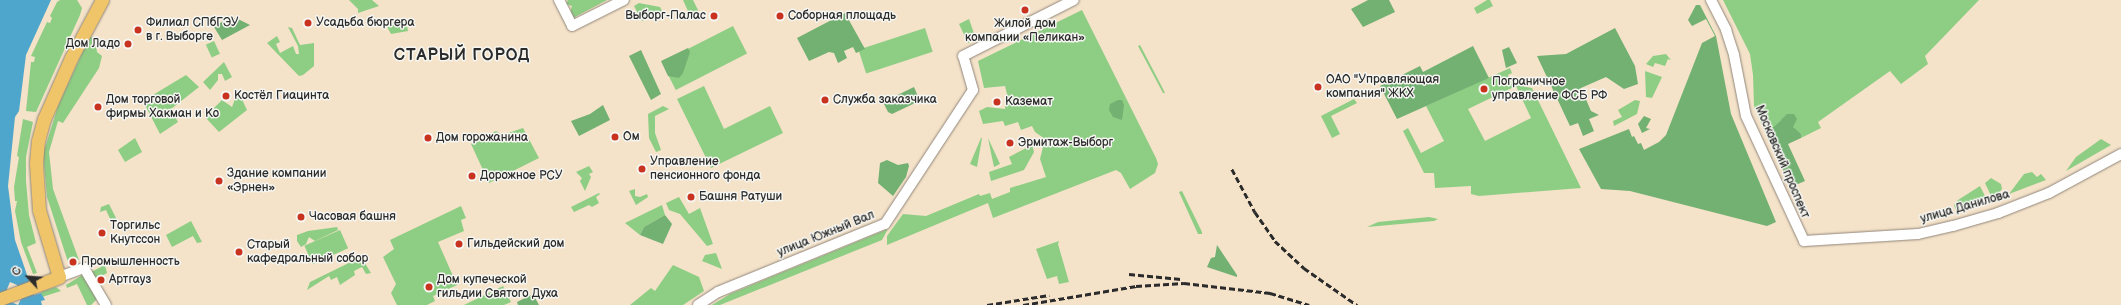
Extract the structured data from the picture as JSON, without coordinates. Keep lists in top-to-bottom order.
{
  "streets": {
    "street": ["Московский проспект", "улица Данилова", "улица Южный Вал"]
  },
  "crossings": [
    ["Московский проспект", "улица Данилова"]
  ],
  "districts": ["СТАРЫЙ ГОРОД"],
  "places": [
    "Жилой дом компании «Пеликан»",
    "Выборг-Палас",
    "Соборная площадь",
    "Усадьба бюргера",
    "Филиал СПбГЭУ в г. Выборге",
    "Дом Ладо",
    "ОАО \"Управляющая компания\" ЖКХ",
    "Пограничное управление ФСБ РФ",
    "Костёл Гиацинта",
    "Служба заказчика",
    "Каземат",
    "Дом торговой фирмы Хакман и Ко",
    "Ом",
    "Дом горожанина",
    "Эрмитаж-Выборг",
    "Управление пенсионного фонда",
    "Дорожное РСУ",
    "Здание компании «Эрнен»",
    "Башня Ратуши",
    "Часовая башня",
    "Торгильс Кнутссон",
    "Гильдейский дом",
    "Старый кафедральный собор",
    "Промышленность",
    "Артгауз",
    "Дом купеческой гильдии Святого Духа"
  ],
  "north": "top left"
}
